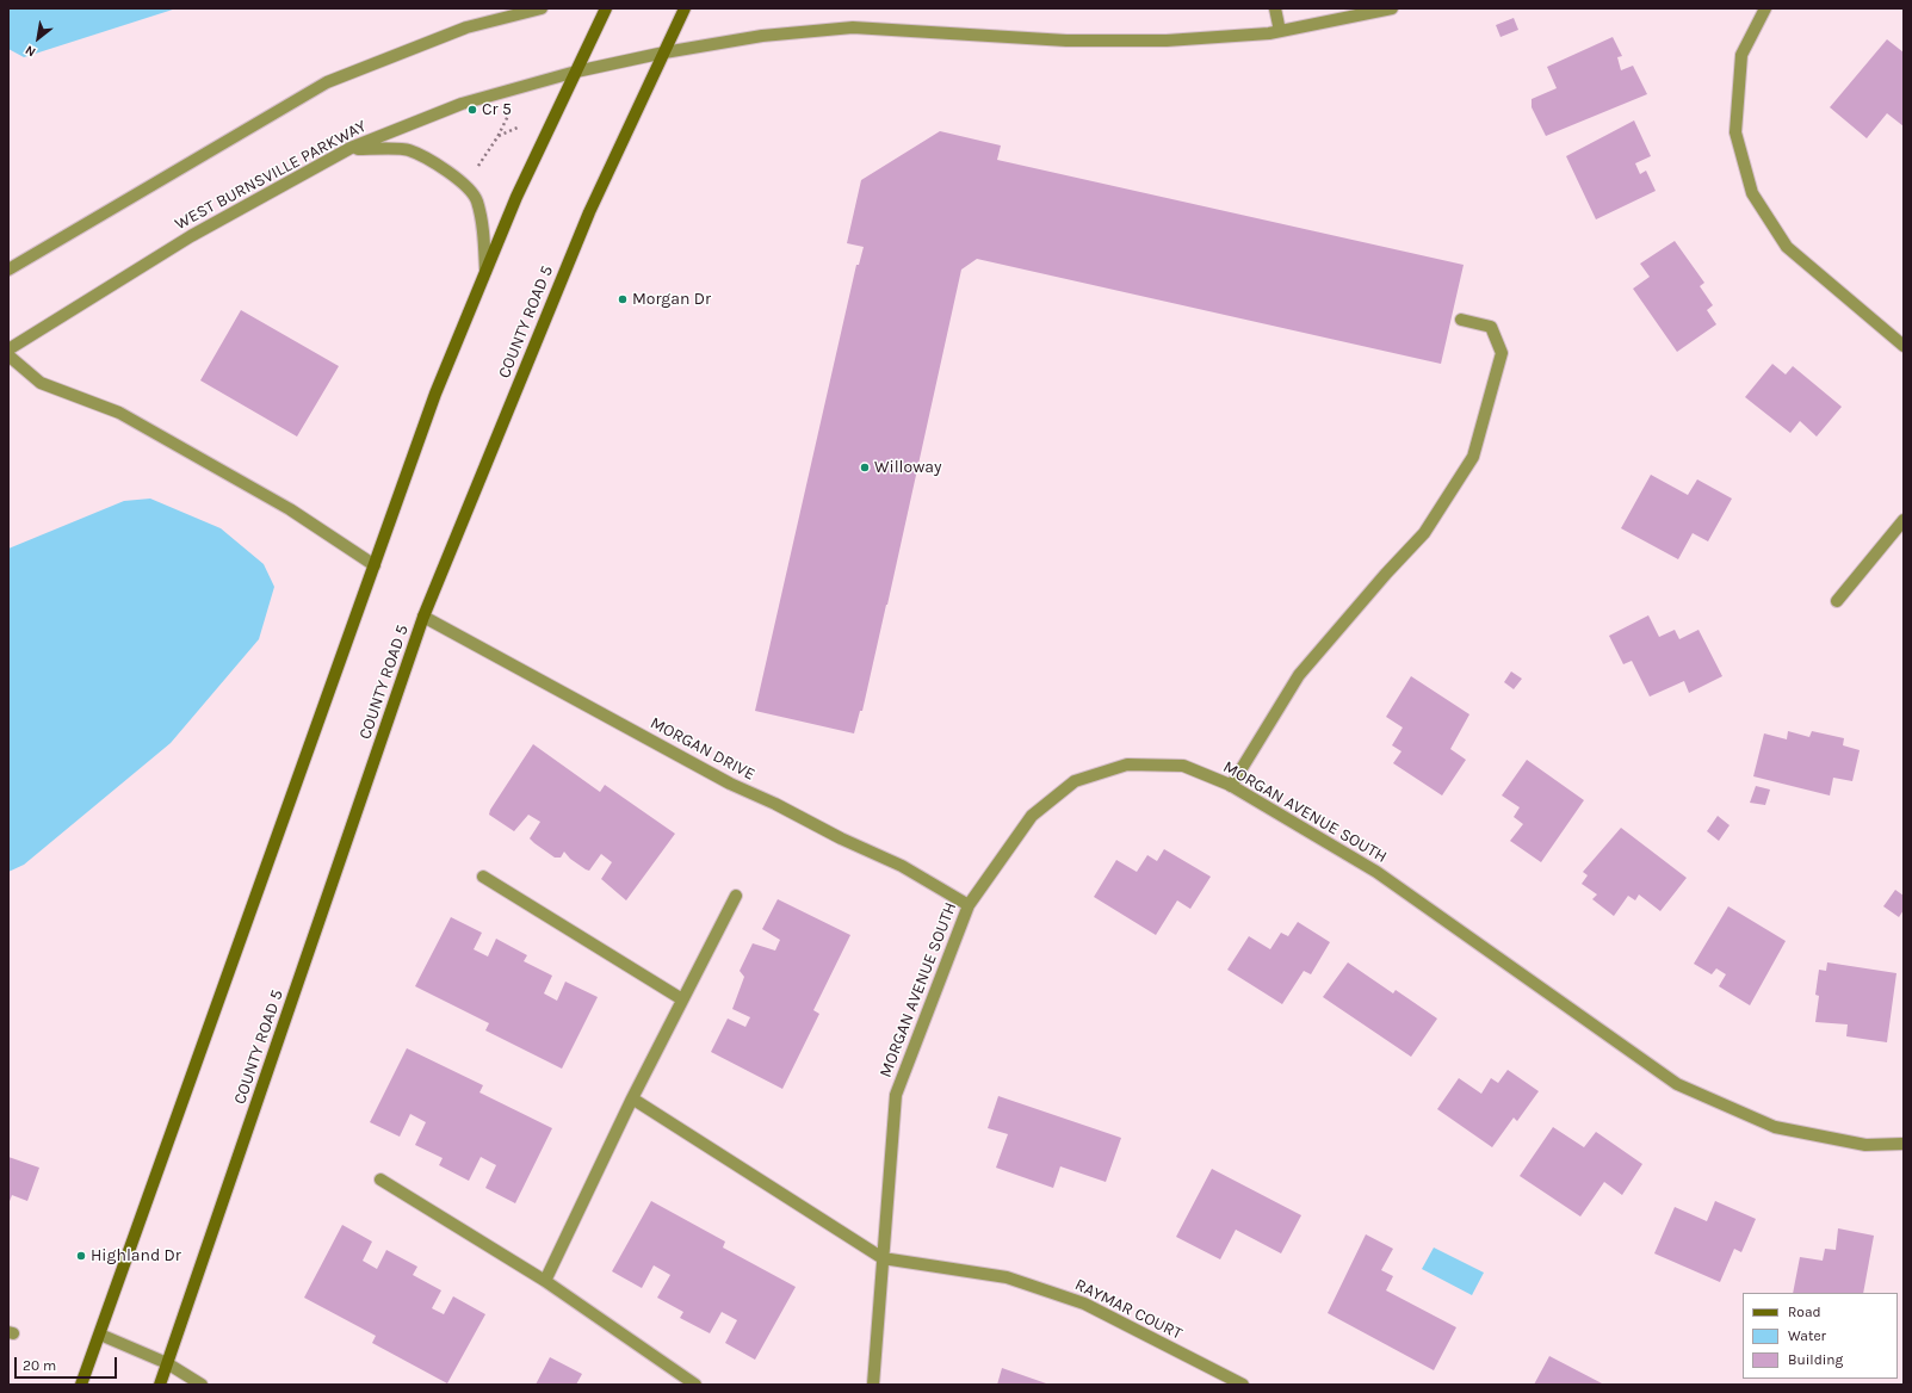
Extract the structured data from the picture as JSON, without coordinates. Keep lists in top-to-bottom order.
{
  "streets": {
    "main road": ["COUNTY ROAD 5"],
    "street": [
      "WEST BURNSVILLE PARKWAY",
      "MORGAN DRIVE",
      "MORGAN AVENUE SOUTH",
      "RAYMAR COURT"
    ]
  },
  "crossings": [
    ["WEST BURNSVILLE PARKWAY", "COUNTY ROAD 5"],
    ["COUNTY ROAD 5", "MORGAN DRIVE"],
    ["MORGAN DRIVE", "MORGAN AVENUE SOUTH"],
    ["MORGAN AVENUE SOUTH", "RAYMAR COURT"]
  ],
  "places": [
    "Cr 5",
    "Morgan Dr",
    "Willoway",
    "Highland Dr"
  ],
  "legend": ["Road", "Water", "Building"],
  "scale_bar": "20 m",
  "north": "bottom left"
}
